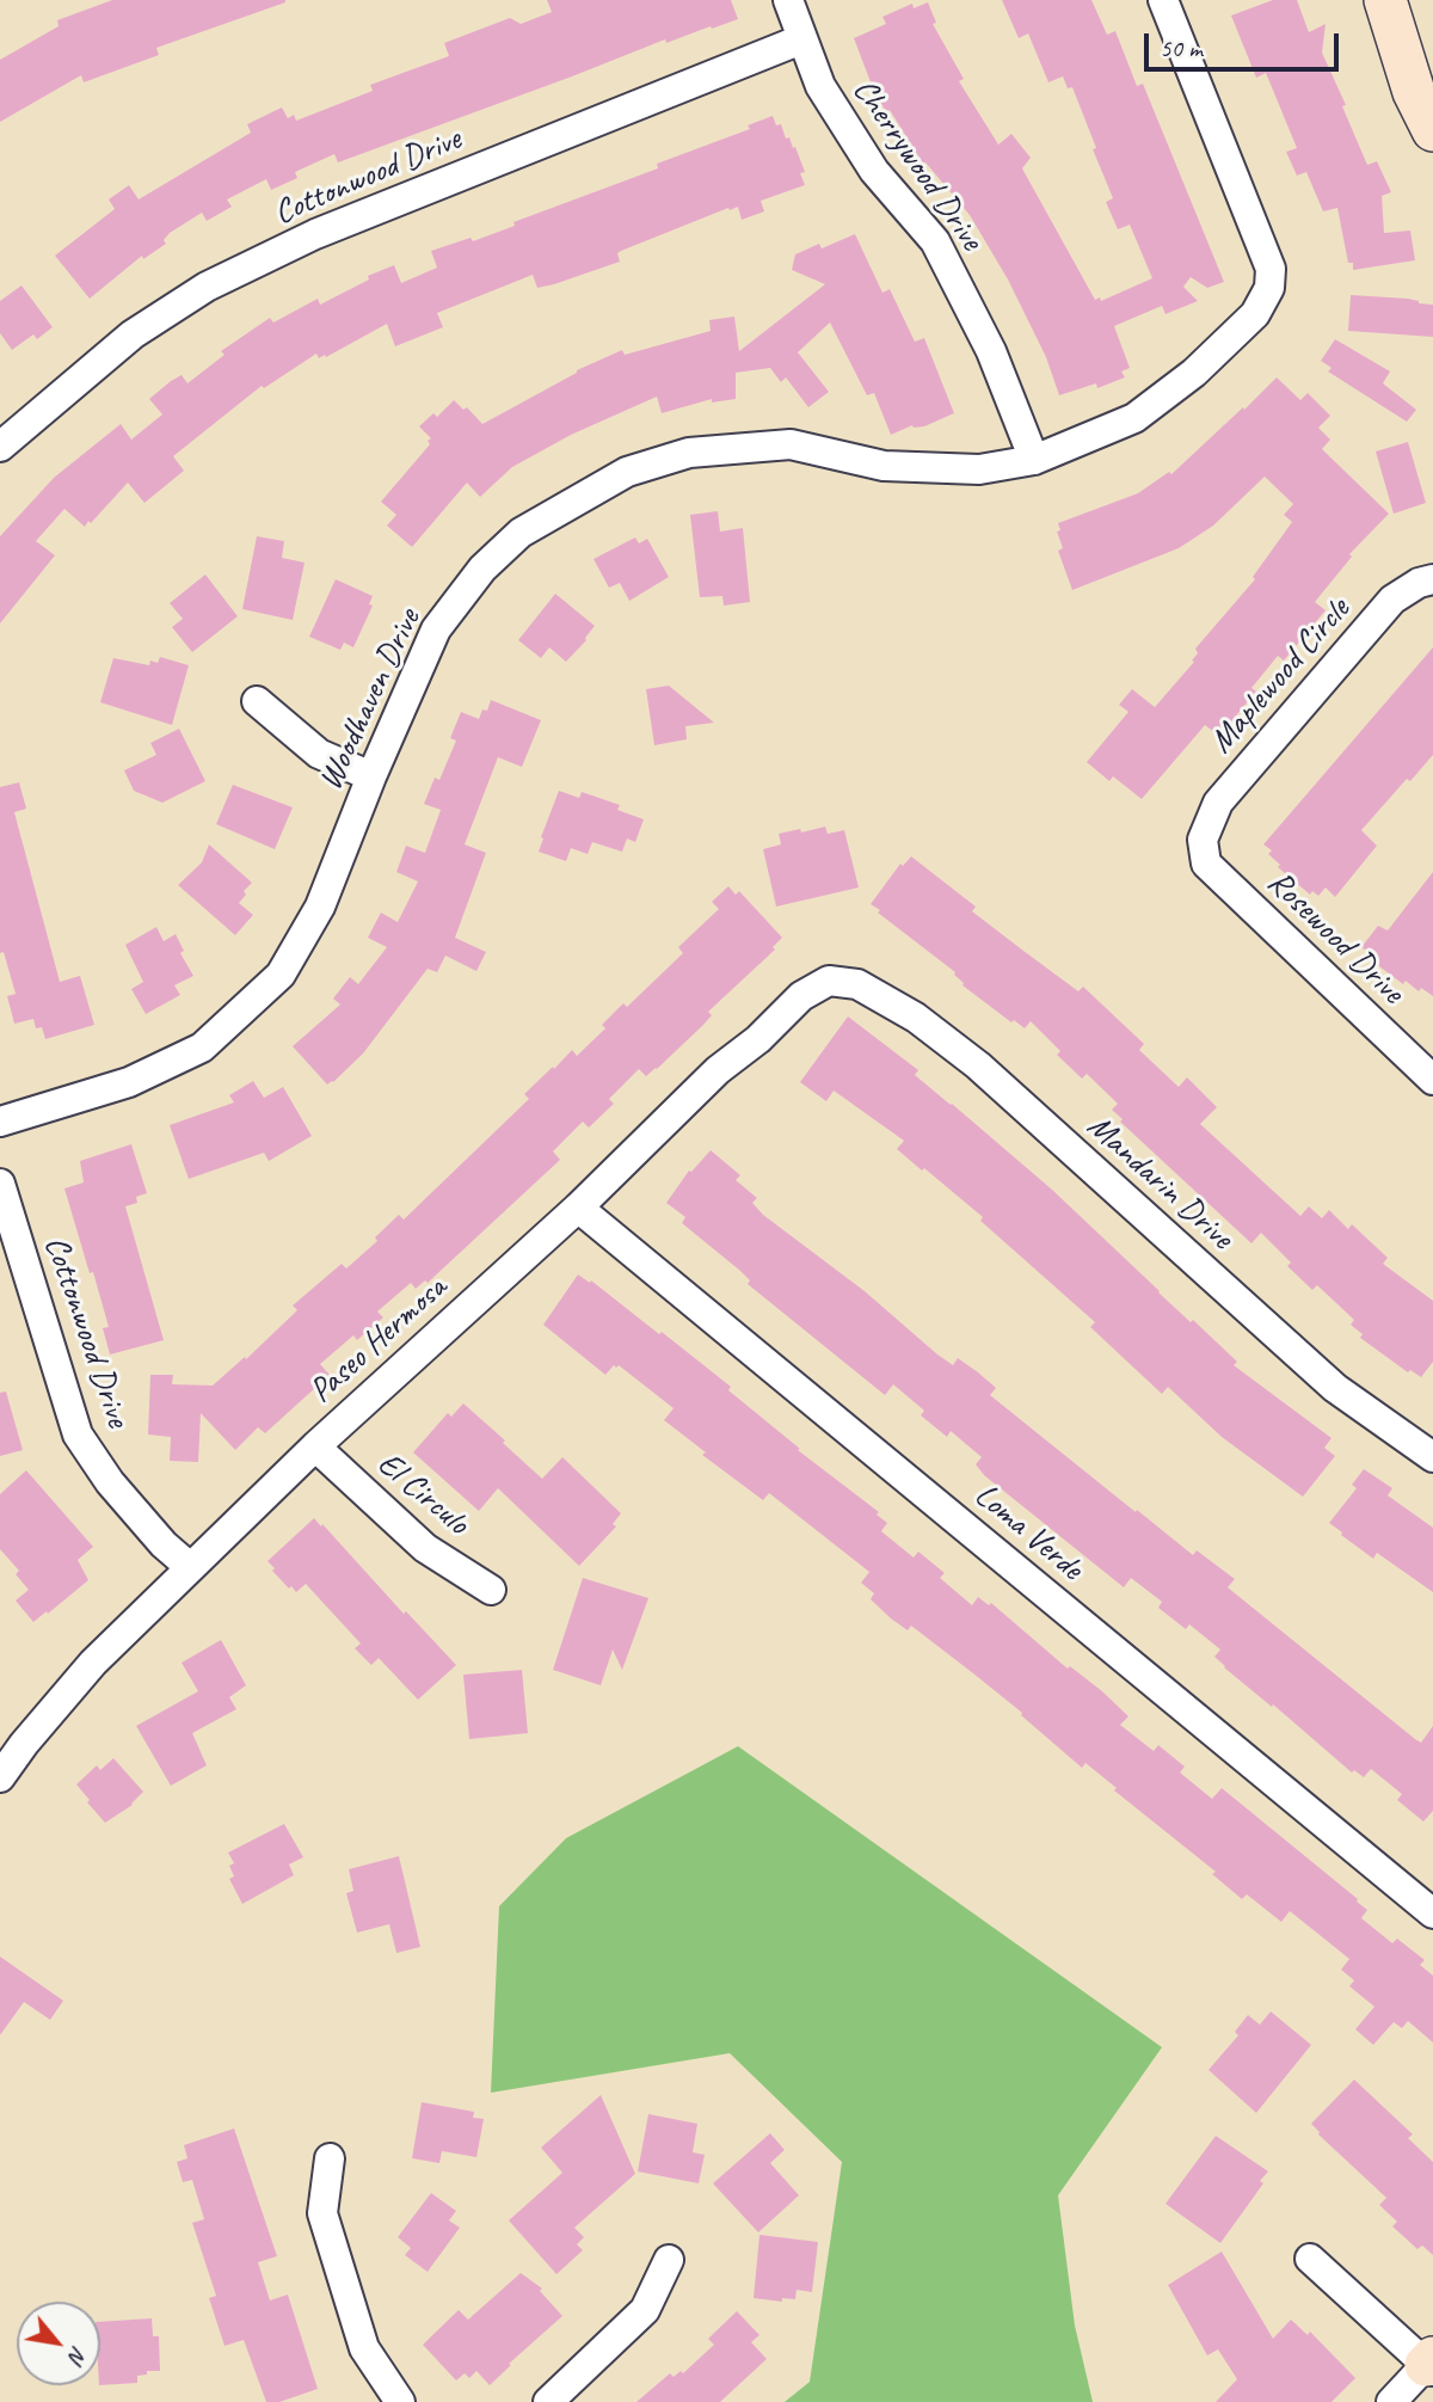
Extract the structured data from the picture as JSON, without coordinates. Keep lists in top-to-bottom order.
{
  "streets": {
    "street": [
      "Cherrywood Drive",
      "Cottonwood Drive",
      "Maplewood Circle",
      "Woodhaven Drive",
      "Rosewood Drive",
      "Mandarin Drive",
      "Paseo Hermosa",
      "El Circulo",
      "Loma Verde"
    ]
  },
  "crossings": [
    ["Cherrywood Drive", "Cottonwood Drive"],
    ["Cherrywood Drive", "Woodhaven Drive"],
    ["Cottonwood Drive", "Paseo Hermosa"],
    ["Maplewood Circle", "Rosewood Drive"],
    ["Mandarin Drive", "Paseo Hermosa"],
    ["Paseo Hermosa", "El Circulo"],
    ["Paseo Hermosa", "Loma Verde"]
  ],
  "scale_bar": "50 m",
  "north": "bottom right"
}
